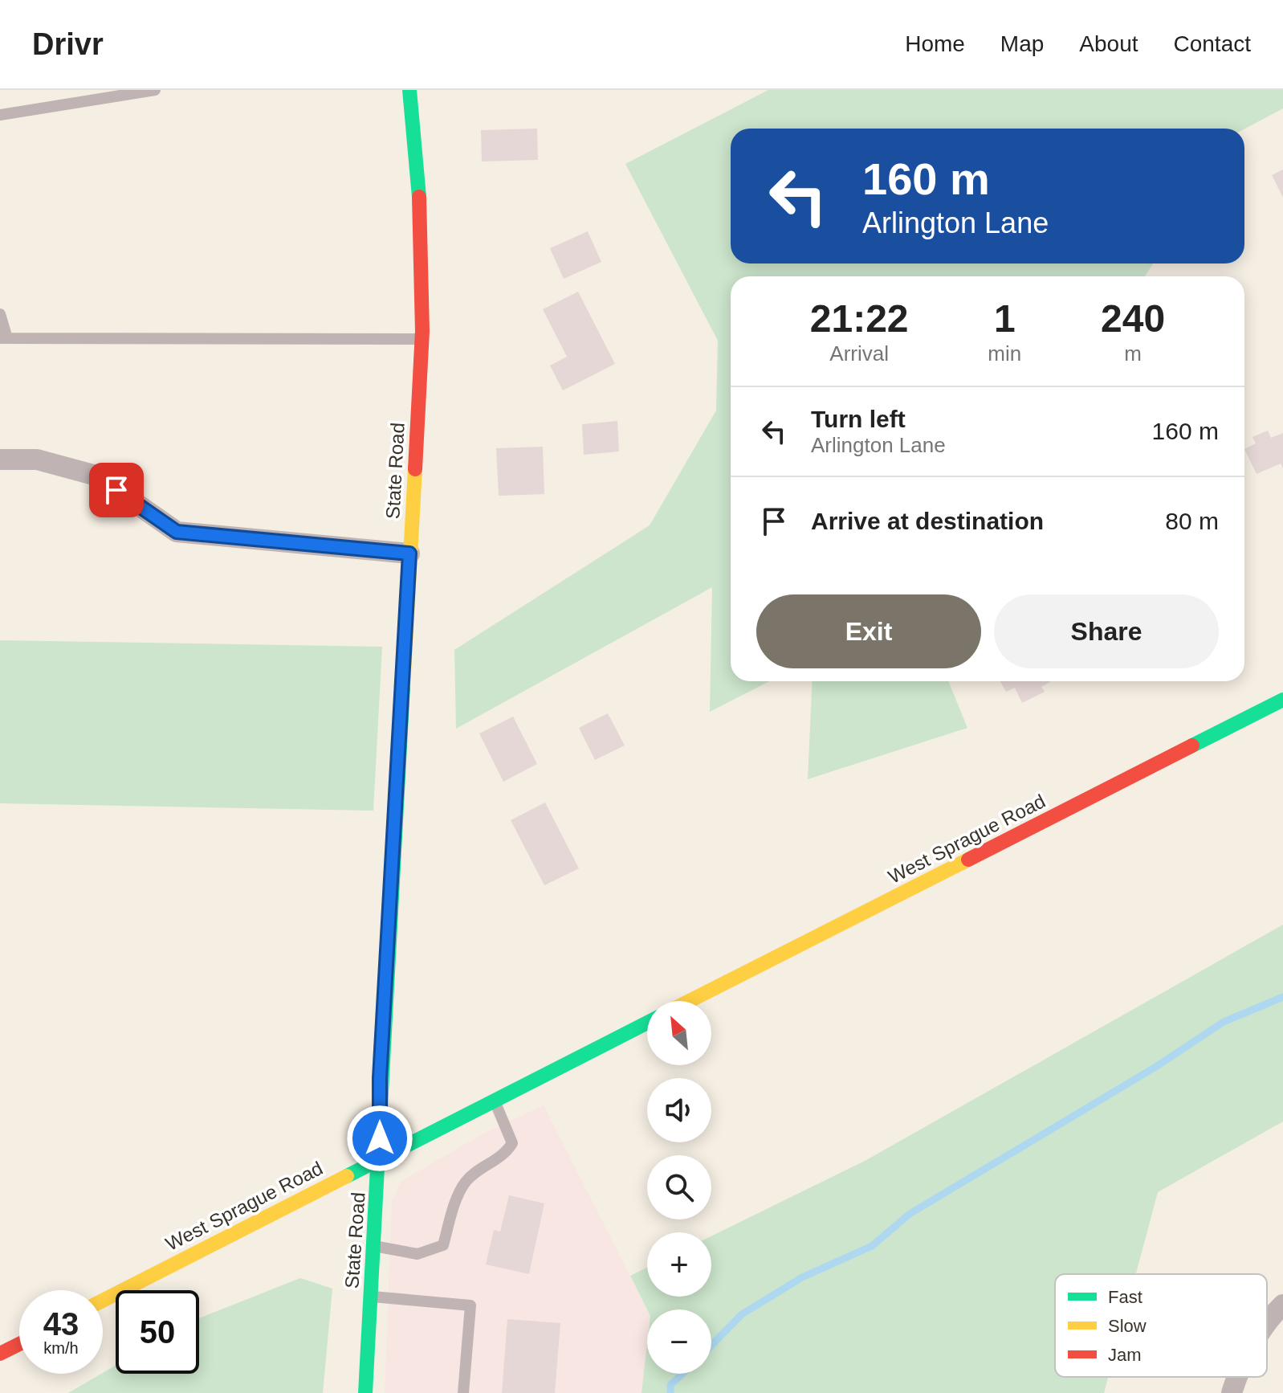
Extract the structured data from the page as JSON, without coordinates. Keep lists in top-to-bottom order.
{
  "streets": {
    "street": ["State Road", "West Sprague Road"]
  },
  "crossings": [
    ["State Road", "West Sprague Road"]
  ],
  "legend": ["Fast", "Slow", "Jam"],
  "north": "top left",
  "page": {
    "header": "Drivr",
    "nav": [
      "Home",
      "Map",
      "About",
      "Contact"
    ],
    "turn": ["160 m", "Arlington Lane"],
    "eta": [
      "21:22",
      "Arrival",
      "1",
      "min",
      "240",
      "m"
    ],
    "list": [
      {
        "name": "Turn left",
        "note": "Arlington Lane",
        "value": "160 m"
      },
      {
        "name": "Arrive at destination",
        "value": "80 m"
      }
    ],
    "buttons": ["Exit", "Share"],
    "map_buttons": ["+", "−"],
    "speed": "43 km/h",
    "limit": "50"
  }
}
